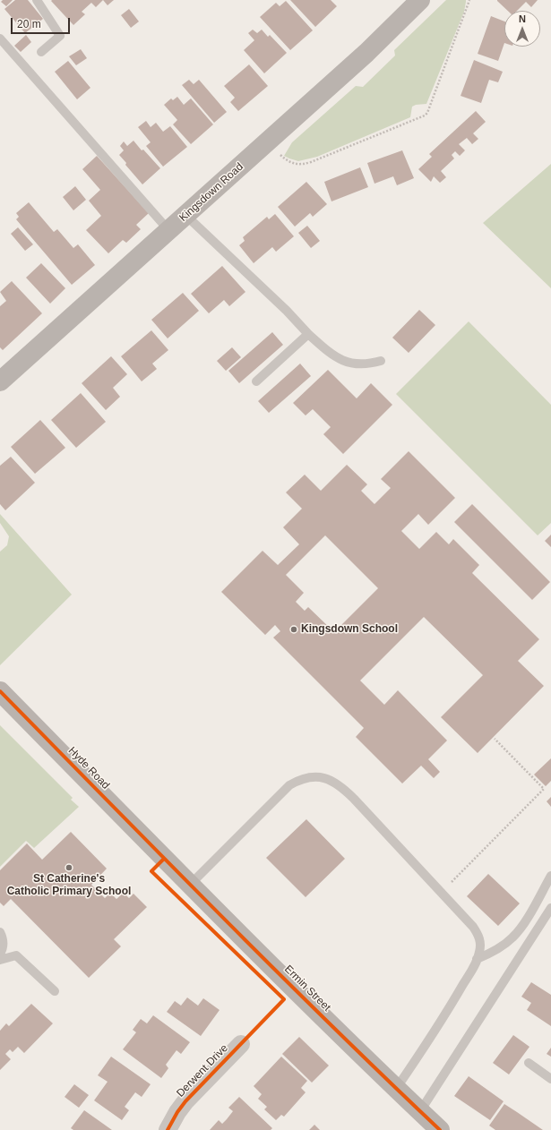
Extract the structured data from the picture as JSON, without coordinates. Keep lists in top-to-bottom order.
{
  "streets": {
    "main road": ["Kingsdown Road", "Hyde Road", "Ermin Street"],
    "street": ["Derwent Drive"]
  },
  "crossings": [
    ["Hyde Road", "Ermin Street"]
  ],
  "places": ["Kingsdown School", "St Catherine's Catholic Primary School"],
  "scale_bar": "20 m",
  "north": "top"
}
